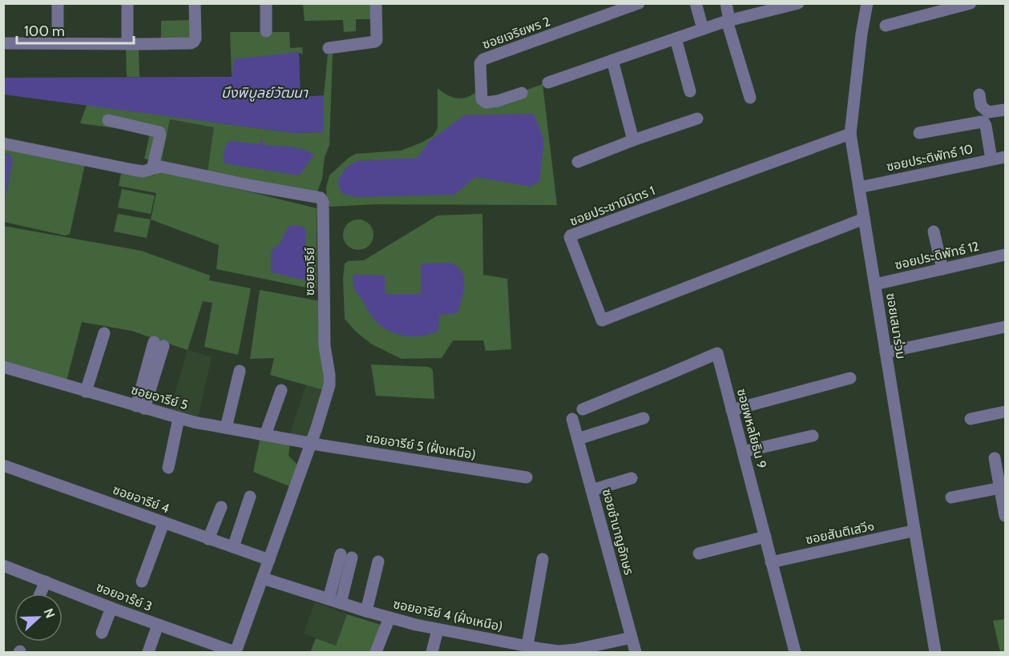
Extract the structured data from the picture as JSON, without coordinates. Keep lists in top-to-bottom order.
{
  "streets": {
    "street": [
      "ซอยเจริยพร 2",
      "ซอยประดิพัทธ์ 10",
      "ซอยประชานิมิตร 1",
      "ซอยประดิพัทธ์ 12",
      "ซอยอารีย์",
      "ซอยเสนาร่วม",
      "ซอยอารีย์ 5",
      "ซอยพหลโยธิน 9",
      "ซอยอารีย์ 5 (ฝั่งเหนือ)",
      "ซอยอารีย์ 4",
      "ซอยชำนาญอักษร",
      "ซอยสันติเสวี๑",
      "ซอยอาร๊ย์ 3",
      "ซอยอารีย์ 4 (ฝั่งเหนือ)"
    ]
  },
  "crossings": [
    ["ซอยประดิพัทธ์ 10", "ซอยเสนาร่วม"],
    ["ซอยประชานิมิตร 1", "ซอยเสนาร่วม"],
    ["ซอยประดิพัทธ์ 12", "ซอยเสนาร่วม"],
    ["ซอยอารีย์", "ซอยอารีย์ 5"],
    ["ซอยอารีย์", "ซอยอารีย์ 5 (ฝั่งเหนือ)"],
    ["ซอยอารีย์", "ซอยอารีย์ 4"],
    ["ซอยอารีย์", "ซอยอาร๊ย์ 3"],
    ["ซอยอารีย์", "ซอยอารีย์ 4 (ฝั่งเหนือ)"],
    ["ซอยเสนาร่วม", "ซอยสันติเสวี๑"],
    ["ซอยอารีย์ 5", "ซอยอารีย์ 5 (ฝั่งเหนือ)"],
    ["ซอยพหลโยธิน 9", "ซอยสันติเสวี๑"],
    ["ซอยชำนาญอักษร", "ซอยอารีย์ 4 (ฝั่งเหนือ)"]
  ],
  "water": ["บึงพิบูลย์วัฒนา"],
  "scale_bar": "100 m",
  "north": "right"
}
